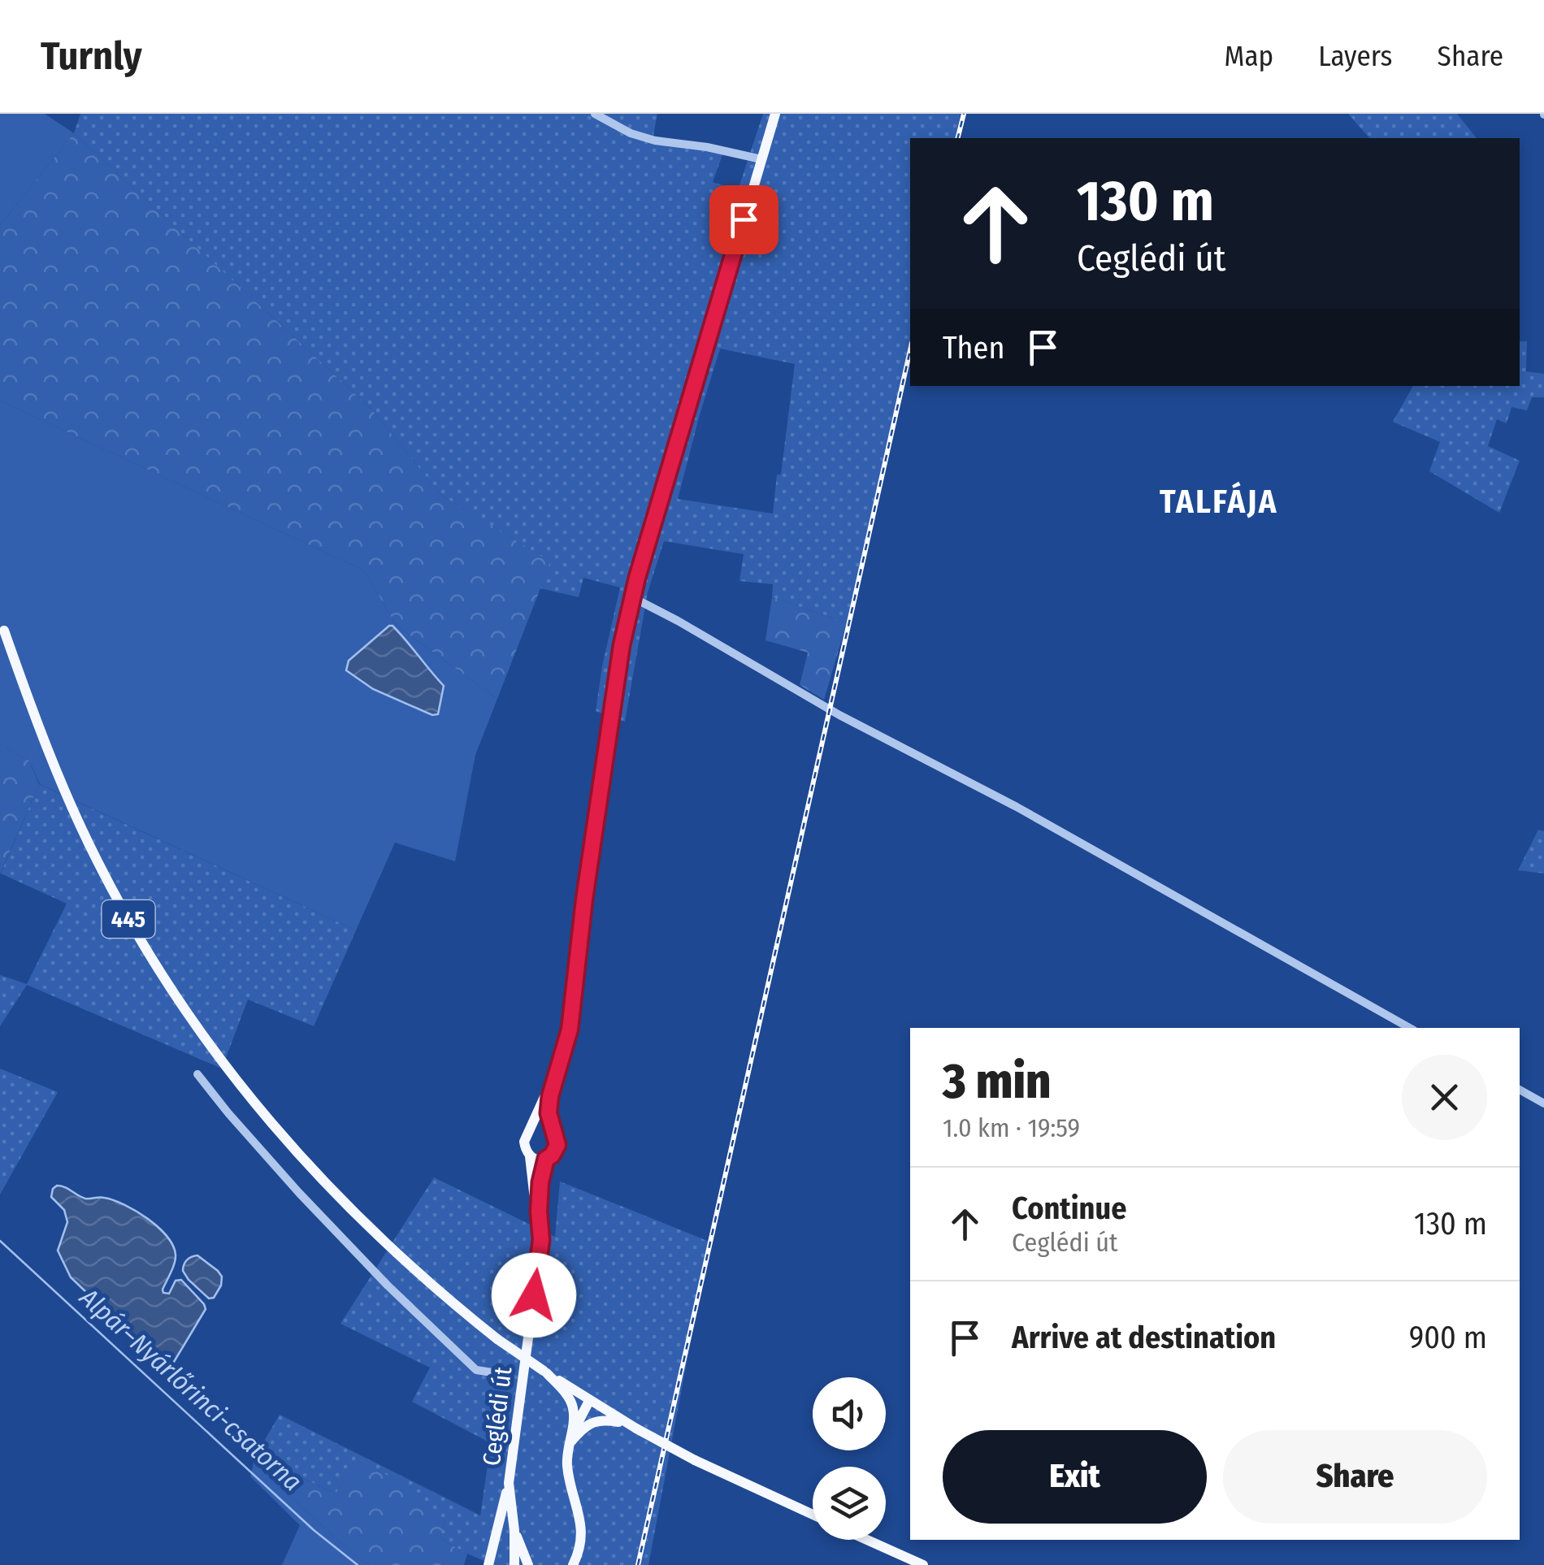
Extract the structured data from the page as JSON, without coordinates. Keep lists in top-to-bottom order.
{
  "streets": {
    "main road": ["445", "Ceglédi út"]
  },
  "districts": ["TALFÁJA"],
  "water": ["Alpár–Nyárlőrinci-csatorna"],
  "page": {
    "header": "Turnly",
    "nav": ["Map", "Layers", "Share"],
    "turn": ["130 m", "Ceglédi út"],
    "then": "Then",
    "heading": ["3 min", "1.0 km · 19:59"],
    "list": [
      {
        "name": "Continue",
        "note": "Ceglédi út",
        "value": "130 m"
      },
      {
        "name": "Arrive at destination",
        "value": "900 m"
      }
    ],
    "buttons": ["Exit", "Share"]
  }
}
